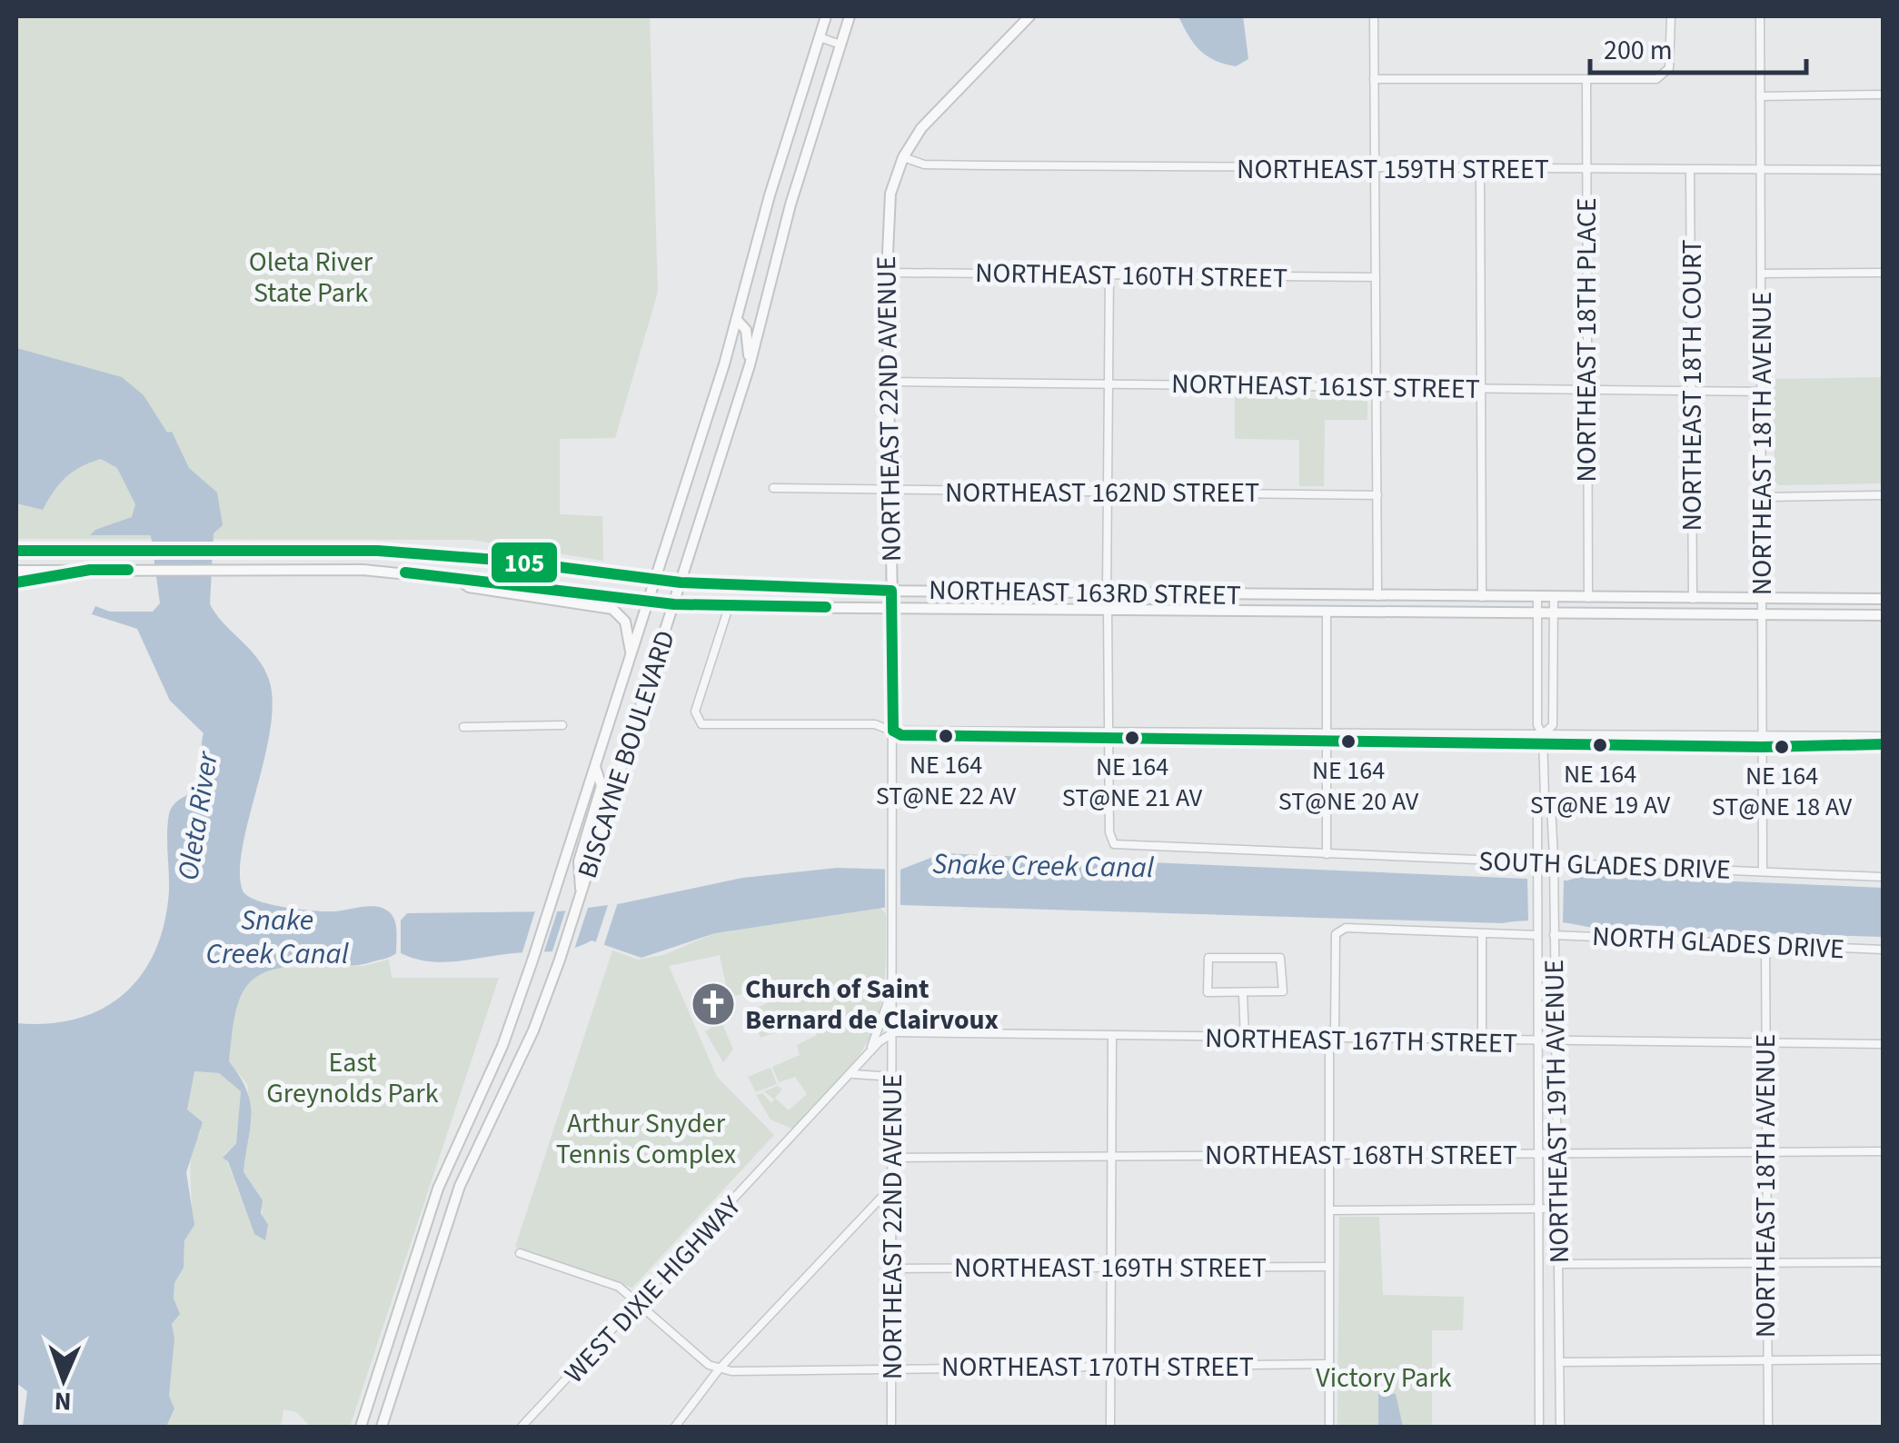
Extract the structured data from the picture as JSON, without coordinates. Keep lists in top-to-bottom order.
{
  "streets": {
    "main road": ["NORTHEAST 22ND AVENUE", "NORTHEAST 163RD STREET", "BISCAYNE BOULEVARD"],
    "street": [
      "NORTHEAST 159TH STREET",
      "NORTHEAST 160TH STREET",
      "NORTHEAST 18TH PLACE",
      "NORTHEAST 18TH COURT",
      "NORTHEAST 161ST STREET",
      "NORTHEAST 18TH AVENUE",
      "NORTHEAST 162ND STREET",
      "SOUTH GLADES DRIVE",
      "NORTH GLADES DRIVE",
      "NORTHEAST 167TH STREET",
      "NORTHEAST 19TH AVENUE",
      "NORTHEAST 168TH STREET",
      "NORTHEAST 169TH STREET",
      "WEST DIXIE HIGHWAY",
      "NORTHEAST 170TH STREET"
    ]
  },
  "crossings": [
    ["NORTHEAST 159TH STREET", "NORTHEAST 18TH PLACE"],
    ["NORTHEAST 159TH STREET", "NORTHEAST 18TH COURT"],
    ["NORTHEAST 159TH STREET", "NORTHEAST 22ND AVENUE"],
    ["NORTHEAST 159TH STREET", "NORTHEAST 18TH AVENUE"],
    ["NORTHEAST 160TH STREET", "NORTHEAST 22ND AVENUE"],
    ["NORTHEAST 18TH PLACE", "NORTHEAST 161ST STREET"],
    ["NORTHEAST 18TH PLACE", "NORTHEAST 163RD STREET"],
    ["NORTHEAST 18TH COURT", "NORTHEAST 161ST STREET"],
    ["NORTHEAST 18TH COURT", "NORTHEAST 163RD STREET"],
    ["NORTHEAST 161ST STREET", "NORTHEAST 22ND AVENUE"],
    ["NORTHEAST 161ST STREET", "NORTHEAST 18TH AVENUE"],
    ["NORTHEAST 22ND AVENUE", "NORTHEAST 162ND STREET"],
    ["NORTHEAST 22ND AVENUE", "NORTHEAST 163RD STREET"],
    ["NORTHEAST 22ND AVENUE", "NORTHEAST 167TH STREET"],
    ["NORTHEAST 22ND AVENUE", "NORTHEAST 168TH STREET"],
    ["NORTHEAST 22ND AVENUE", "NORTHEAST 169TH STREET"],
    ["NORTHEAST 22ND AVENUE", "WEST DIXIE HIGHWAY"],
    ["NORTHEAST 22ND AVENUE", "NORTHEAST 170TH STREET"],
    ["NORTHEAST 18TH AVENUE", "NORTHEAST 163RD STREET"],
    ["NORTHEAST 18TH AVENUE", "SOUTH GLADES DRIVE"],
    ["NORTHEAST 18TH AVENUE", "NORTH GLADES DRIVE"],
    ["NORTHEAST 18TH AVENUE", "NORTHEAST 167TH STREET"],
    ["NORTHEAST 18TH AVENUE", "NORTHEAST 168TH STREET"],
    ["NORTHEAST 163RD STREET", "BISCAYNE BOULEVARD"],
    ["NORTHEAST 163RD STREET", "NORTHEAST 19TH AVENUE"],
    ["SOUTH GLADES DRIVE", "NORTHEAST 19TH AVENUE"],
    ["NORTH GLADES DRIVE", "NORTHEAST 19TH AVENUE"],
    ["NORTHEAST 167TH STREET", "NORTHEAST 19TH AVENUE"],
    ["NORTHEAST 167TH STREET", "WEST DIXIE HIGHWAY"],
    ["NORTHEAST 19TH AVENUE", "NORTHEAST 168TH STREET"]
  ],
  "water": ["Oleta River", "Snake Creek Canal"],
  "parks": [
    "Oleta River State Park",
    "East Greynolds Park",
    "Arthur Snyder Tennis Complex",
    "Victory Park"
  ],
  "places": {
    "other": [
      "NE 164 ST@NE 22 AV",
      "NE 164 ST@NE 21 AV",
      "NE 164 ST@NE 20 AV",
      "NE 164 ST@NE 19 AV",
      "NE 164 ST@NE 18 AV"
    ],
    "church": ["Church of Saint Bernard de Clairvoux"]
  },
  "lines": ["transit line 105"],
  "scale_bar": "200 m",
  "north": "bottom"
}
